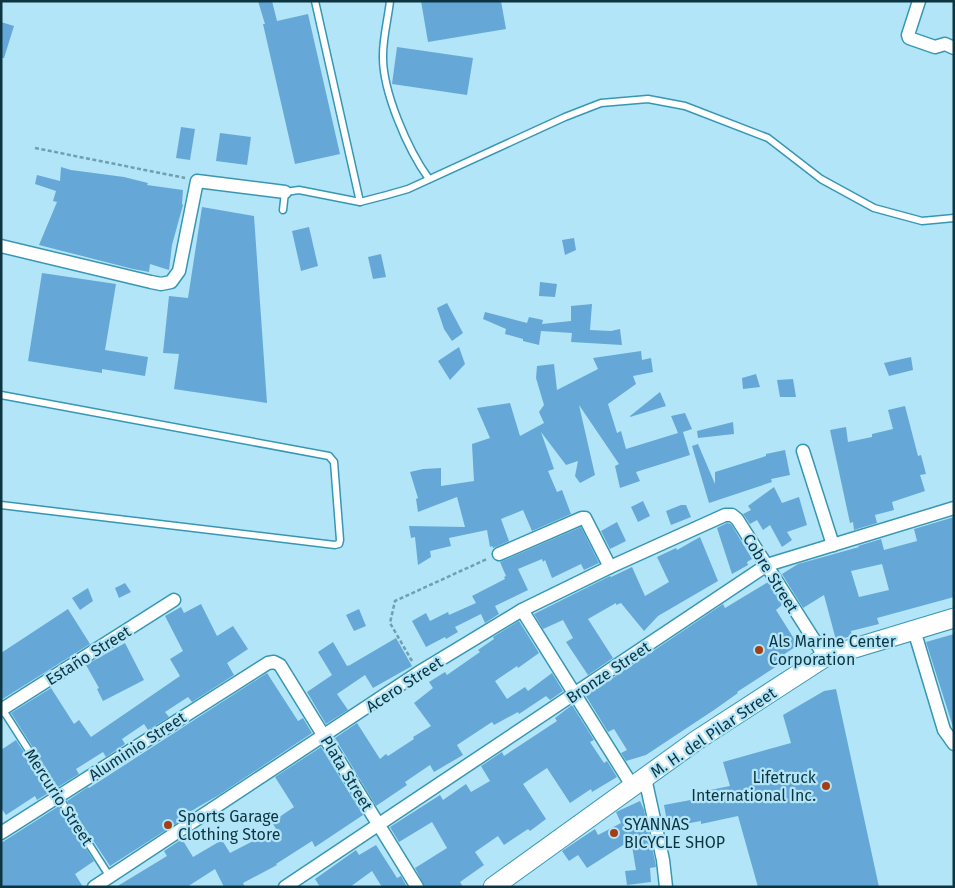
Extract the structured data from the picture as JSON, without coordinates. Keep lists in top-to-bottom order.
{
  "streets": {
    "main road": ["M. H. del Pilar Street"],
    "street": [
      "Cobre Street",
      "Estaño Street",
      "Bronze Street",
      "Acero Street",
      "Aluminio Street",
      "Plata Street"
    ],
    "lane": ["Mercurio Street"]
  },
  "crossings": [
    ["Cobre Street", "Bronze Street"],
    ["Cobre Street", "Acero Street"],
    ["Cobre Street", "M. H. del Pilar Street"],
    ["Estaño Street", "Mercurio Street"],
    ["Bronze Street", "Plata Street"],
    ["Acero Street", "Plata Street"],
    ["Acero Street", "Mercurio Street"],
    ["Aluminio Street", "Plata Street"],
    ["Aluminio Street", "Mercurio Street"]
  ],
  "places": [
    "Als Marine Center Corporation",
    "Lifetruck International Inc.",
    "Sports Garage Clothing Store",
    "SYANNAS BICYCLE SHOP"
  ]
}
